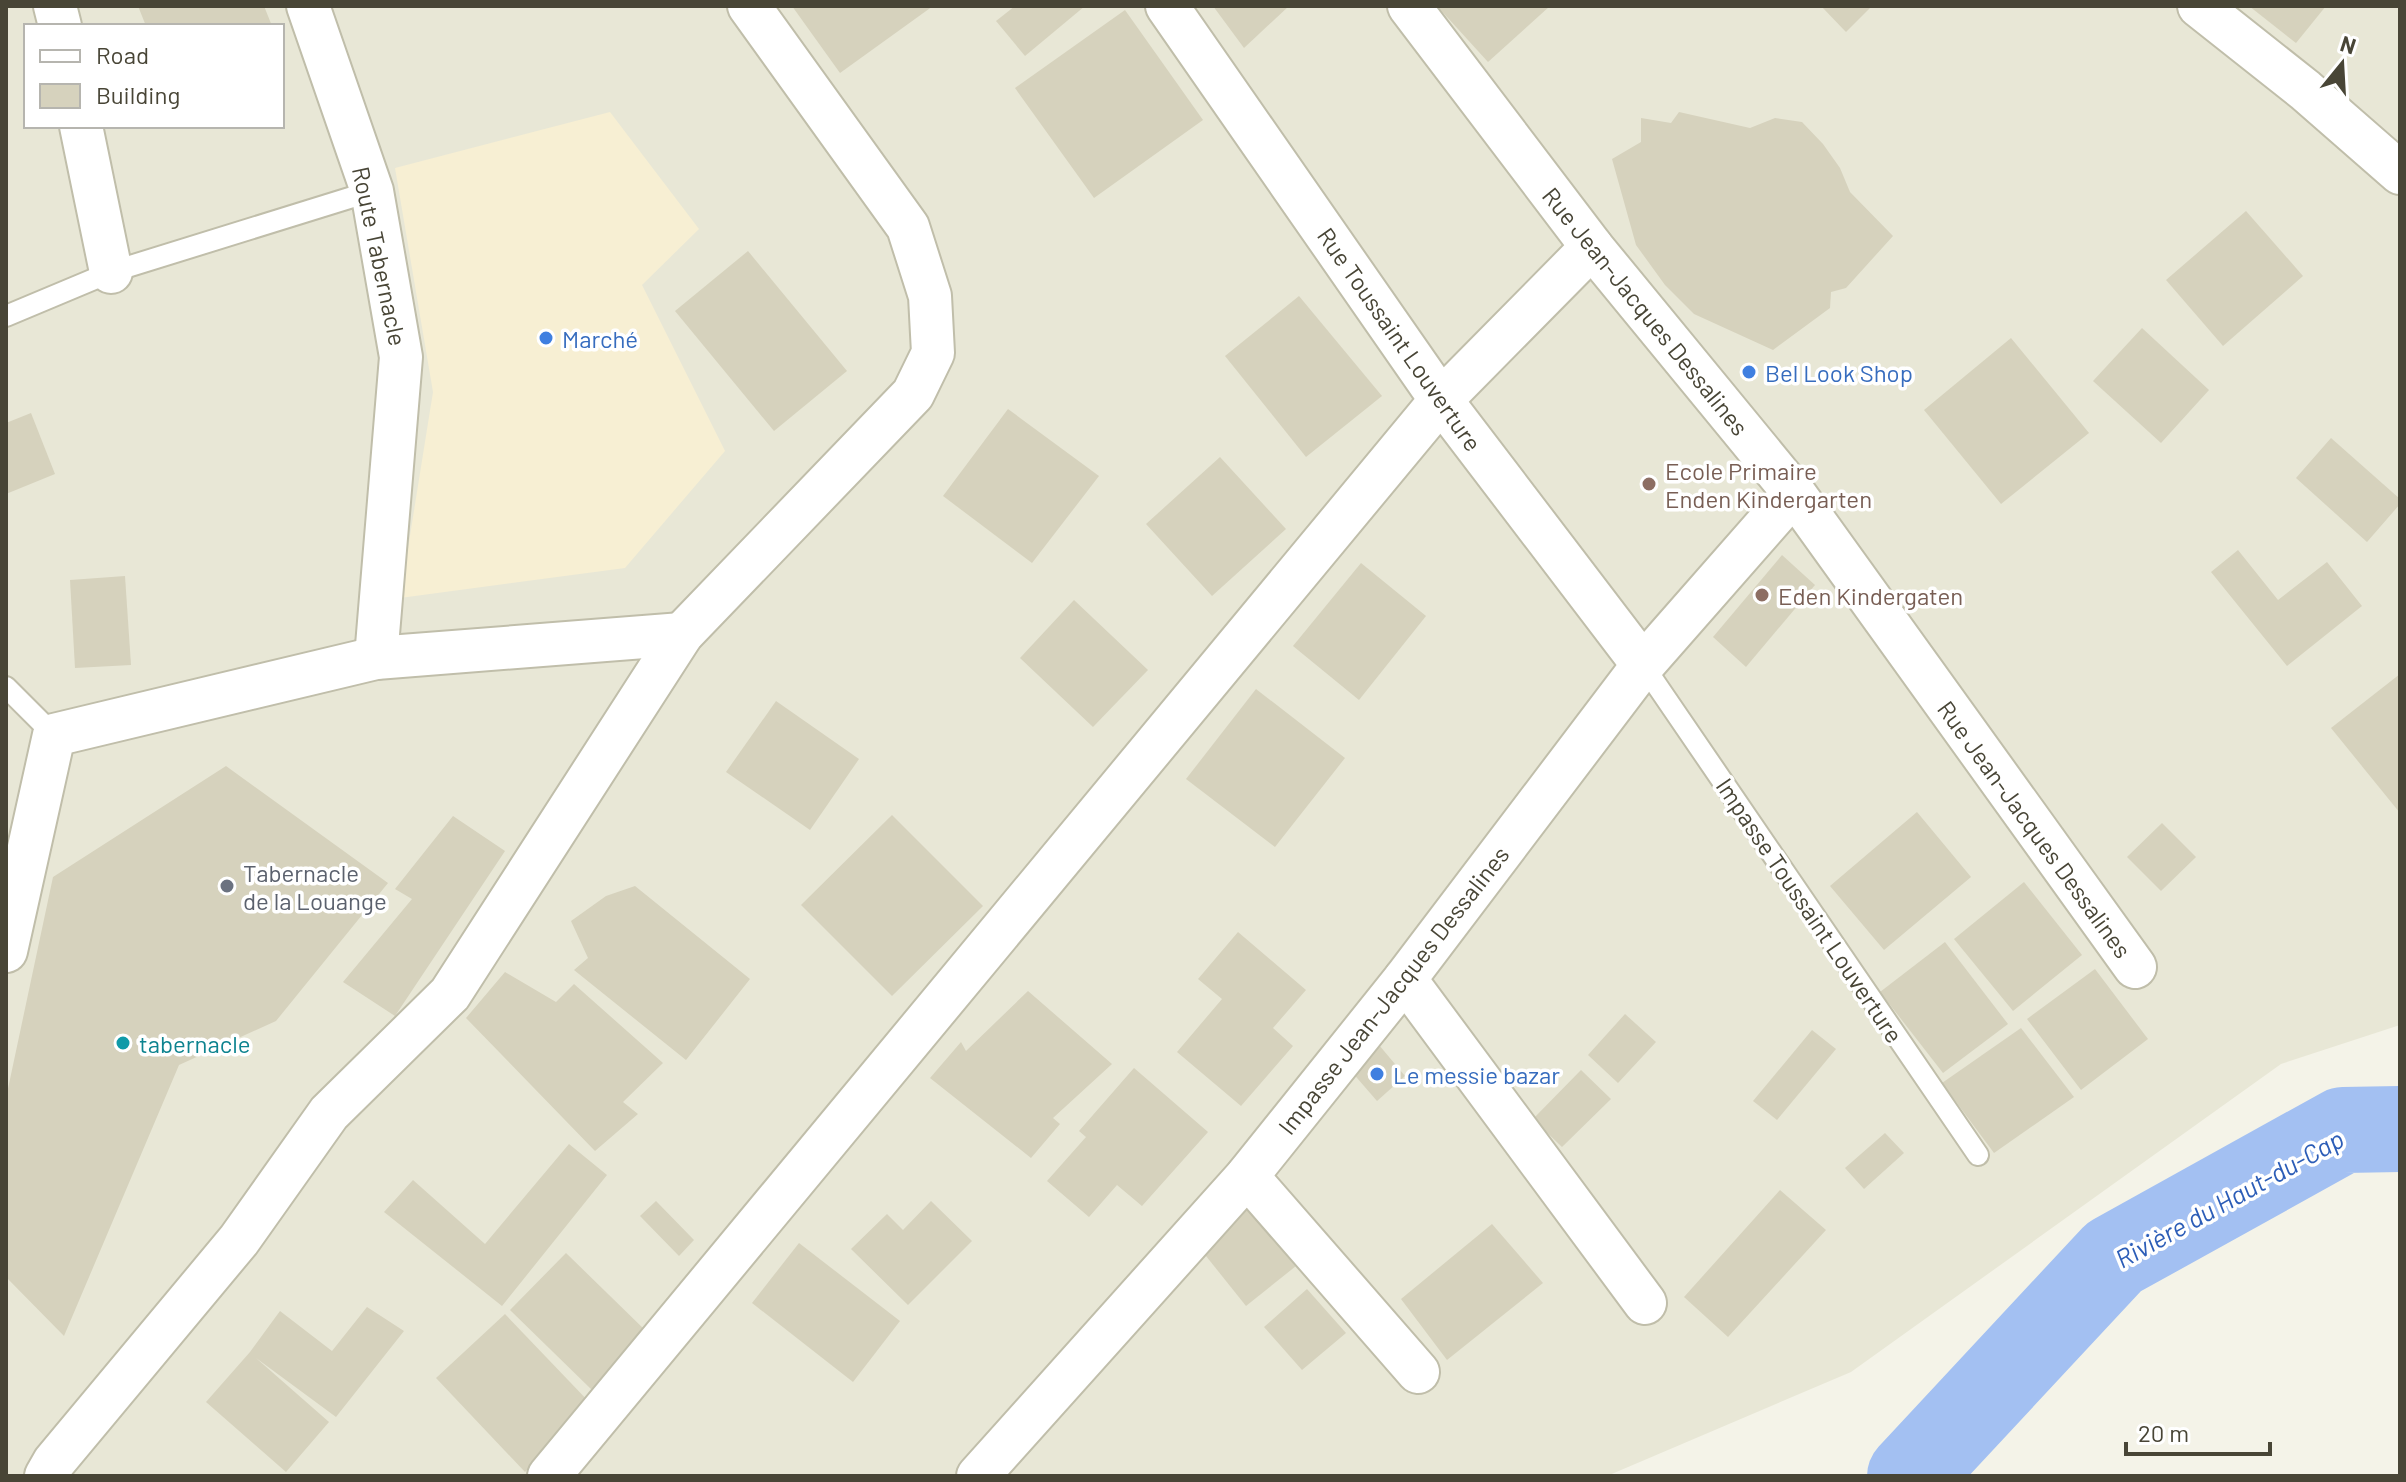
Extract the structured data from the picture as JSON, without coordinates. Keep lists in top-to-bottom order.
{
  "streets": {
    "street": [
      "Route Tabernacle",
      "Rue Jean-Jacques Dessalines",
      "Rue Toussaint Louverture",
      "Impasse Jean-Jacques Dessalines"
    ],
    "lane": ["Impasse Toussaint Louverture"]
  },
  "crossings": [
    ["Rue Jean-Jacques Dessalines", "Impasse Jean-Jacques Dessalines"],
    ["Rue Toussaint Louverture", "Impasse Toussaint Louverture"],
    ["Rue Toussaint Louverture", "Impasse Jean-Jacques Dessalines"],
    ["Impasse Toussaint Louverture", "Impasse Jean-Jacques Dessalines"]
  ],
  "water": ["Rivière du Haut-du-Cap"],
  "places": [
    "Marché",
    "Bel Look Shop",
    "Ecole Primaire Enden Kindergarten",
    "Eden Kindergaten",
    "Tabernacle de la Louange",
    "tabernacle",
    "Le messie bazar"
  ],
  "legend": ["Road", "Building"],
  "scale_bar": "20 m",
  "north": "top"
}
